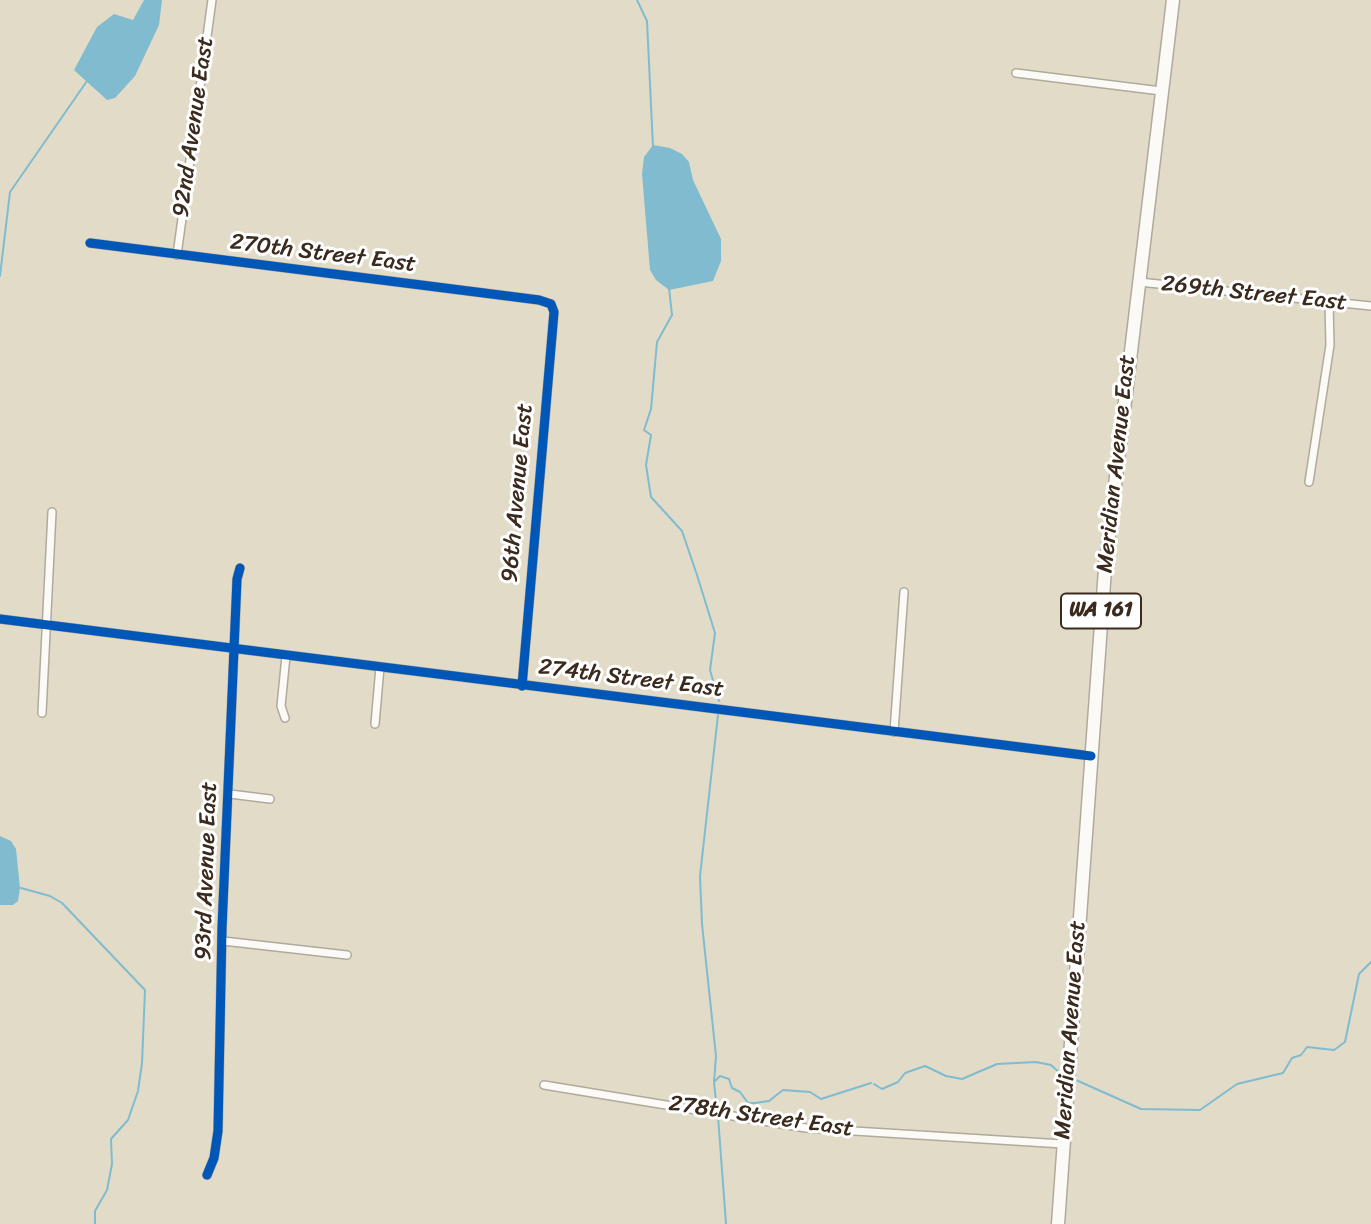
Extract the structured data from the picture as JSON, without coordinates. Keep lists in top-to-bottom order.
{
  "streets": {
    "main road": ["Meridian Avenue East", "WA 161"],
    "street": [
      "92nd Avenue East",
      "270th Street East",
      "269th Street East",
      "96th Avenue East",
      "274th Street East",
      "93rd Avenue East",
      "278th Street East"
    ]
  },
  "crossings": [
    ["92nd Avenue East", "270th Street East"],
    ["270th Street East", "96th Avenue East"],
    ["269th Street East", "Meridian Avenue East"],
    ["Meridian Avenue East", "274th Street East"],
    ["Meridian Avenue East", "278th Street East"],
    ["96th Avenue East", "274th Street East"],
    ["274th Street East", "93rd Avenue East"]
  ]
}
